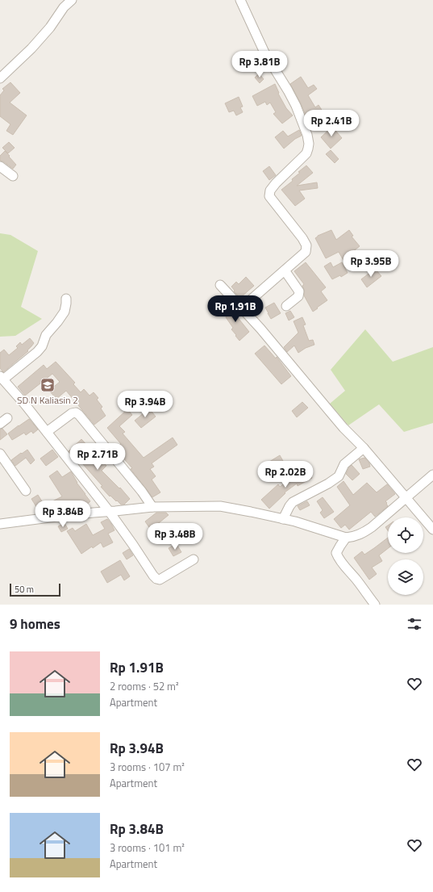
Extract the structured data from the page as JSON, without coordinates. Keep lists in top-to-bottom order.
{
  "places": {
    "school or university": ["SD N Kaliasin 2"]
  },
  "scale_bar": "50 m",
  "page": {
    "price": [
      "Rp 3.81B",
      "Rp 2.41B",
      "Rp 3.95B",
      "Rp 1.91B",
      "Rp 3.94B",
      "Rp 2.71B",
      "Rp 2.02B",
      "Rp 3.84B",
      "Rp 3.48B"
    ],
    "scale": "50 m",
    "heading": "9 homes",
    "list": [
      {
        "name": "Rp 1.91B",
        "note": "2 rooms · 52 m² · Apartment"
      },
      {
        "name": "Rp 3.94B",
        "note": "3 rooms · 107 m² · Apartment"
      },
      {
        "name": "Rp 3.84B",
        "note": "3 rooms · 101 m² · Apartment"
      }
    ]
  }
}
